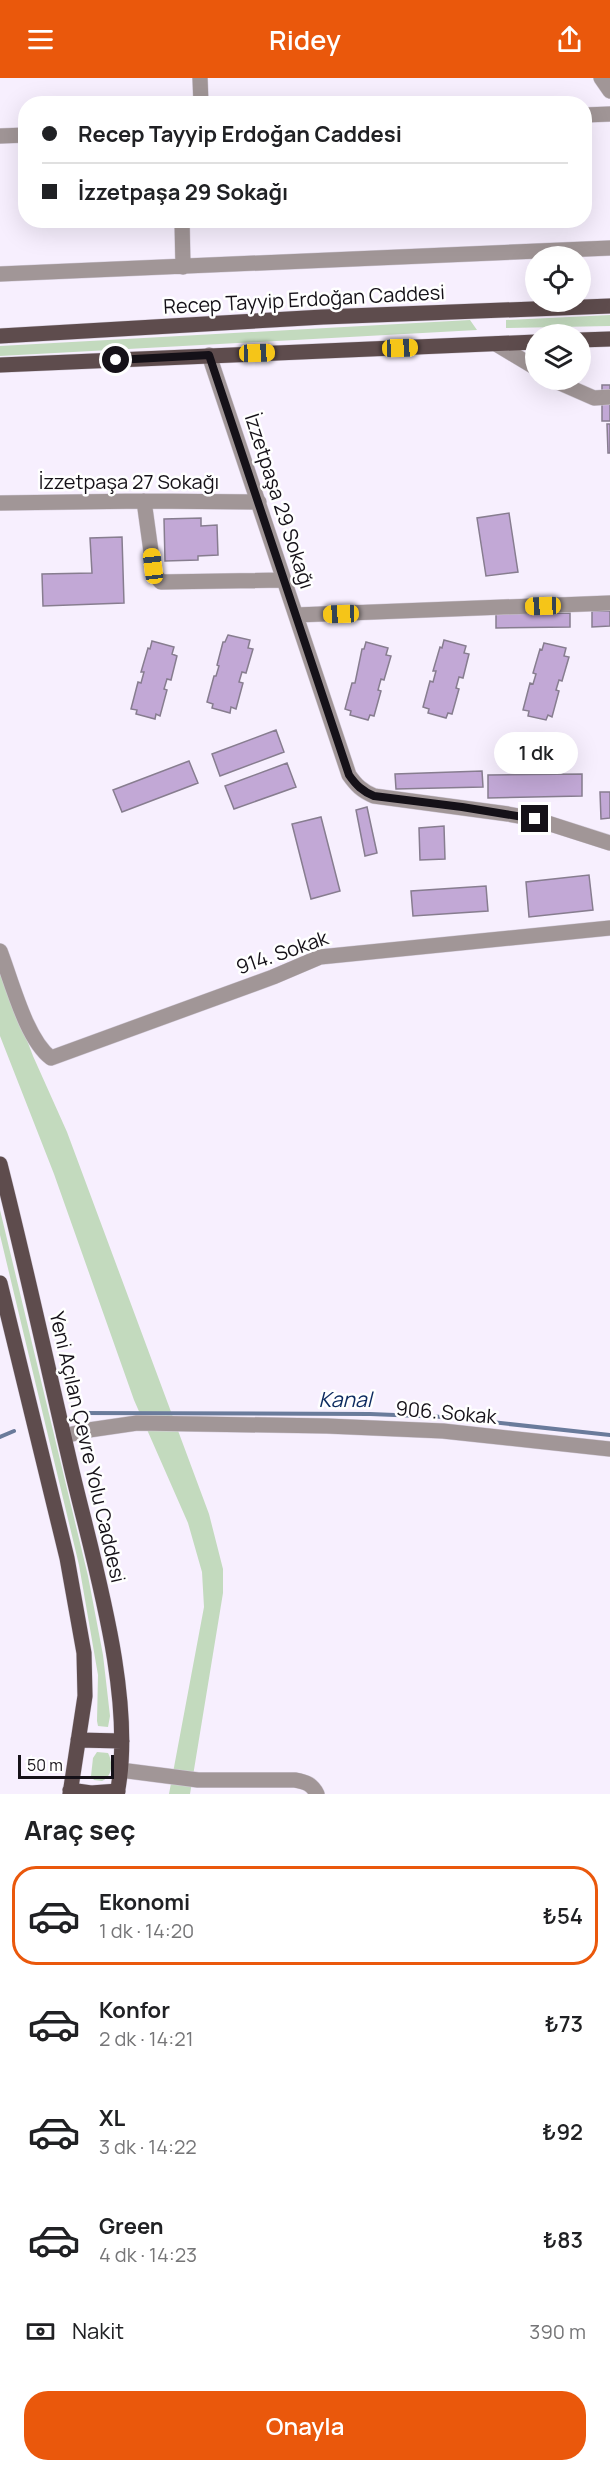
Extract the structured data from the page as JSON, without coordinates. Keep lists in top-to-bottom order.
{
  "streets": {
    "main road": ["Recep Tayyip Erdoğan Caddesi", "Yeni Açılan Çevre Yolu Caddesi"],
    "street": [
      "İzzetpaşa 27 Sokağı",
      "İzzetpaşa 29 Sokağı",
      "914. Sokak",
      "906. Sokak"
    ]
  },
  "crossings": [
    ["İzzetpaşa 27 Sokağı", "İzzetpaşa 29 Sokağı"],
    ["906. Sokak", "Yeni Açılan Çevre Yolu Caddesi"]
  ],
  "water": ["Kanal"],
  "scale_bar": "50 m",
  "page": {
    "header": "Ridey",
    "banner": ["Recep Tayyip Erdoğan Caddesi", "İzzetpaşa 29 Sokağı"],
    "bubble": "1 dk",
    "scale": "50 m",
    "heading": "Araç seç",
    "list": [
      {
        "name": "Ekonomi",
        "note": "1 dk · 14:20",
        "value": "₺54"
      },
      {
        "name": "Konfor",
        "note": "2 dk · 14:21",
        "value": "₺73"
      },
      {
        "name": "XL",
        "note": "3 dk · 14:22",
        "value": "₺92"
      },
      {
        "name": "Green",
        "note": "4 dk · 14:23",
        "value": "₺83"
      }
    ],
    "pay": ["Nakit", "390 m"],
    "buttons": "Onayla"
  }
}
